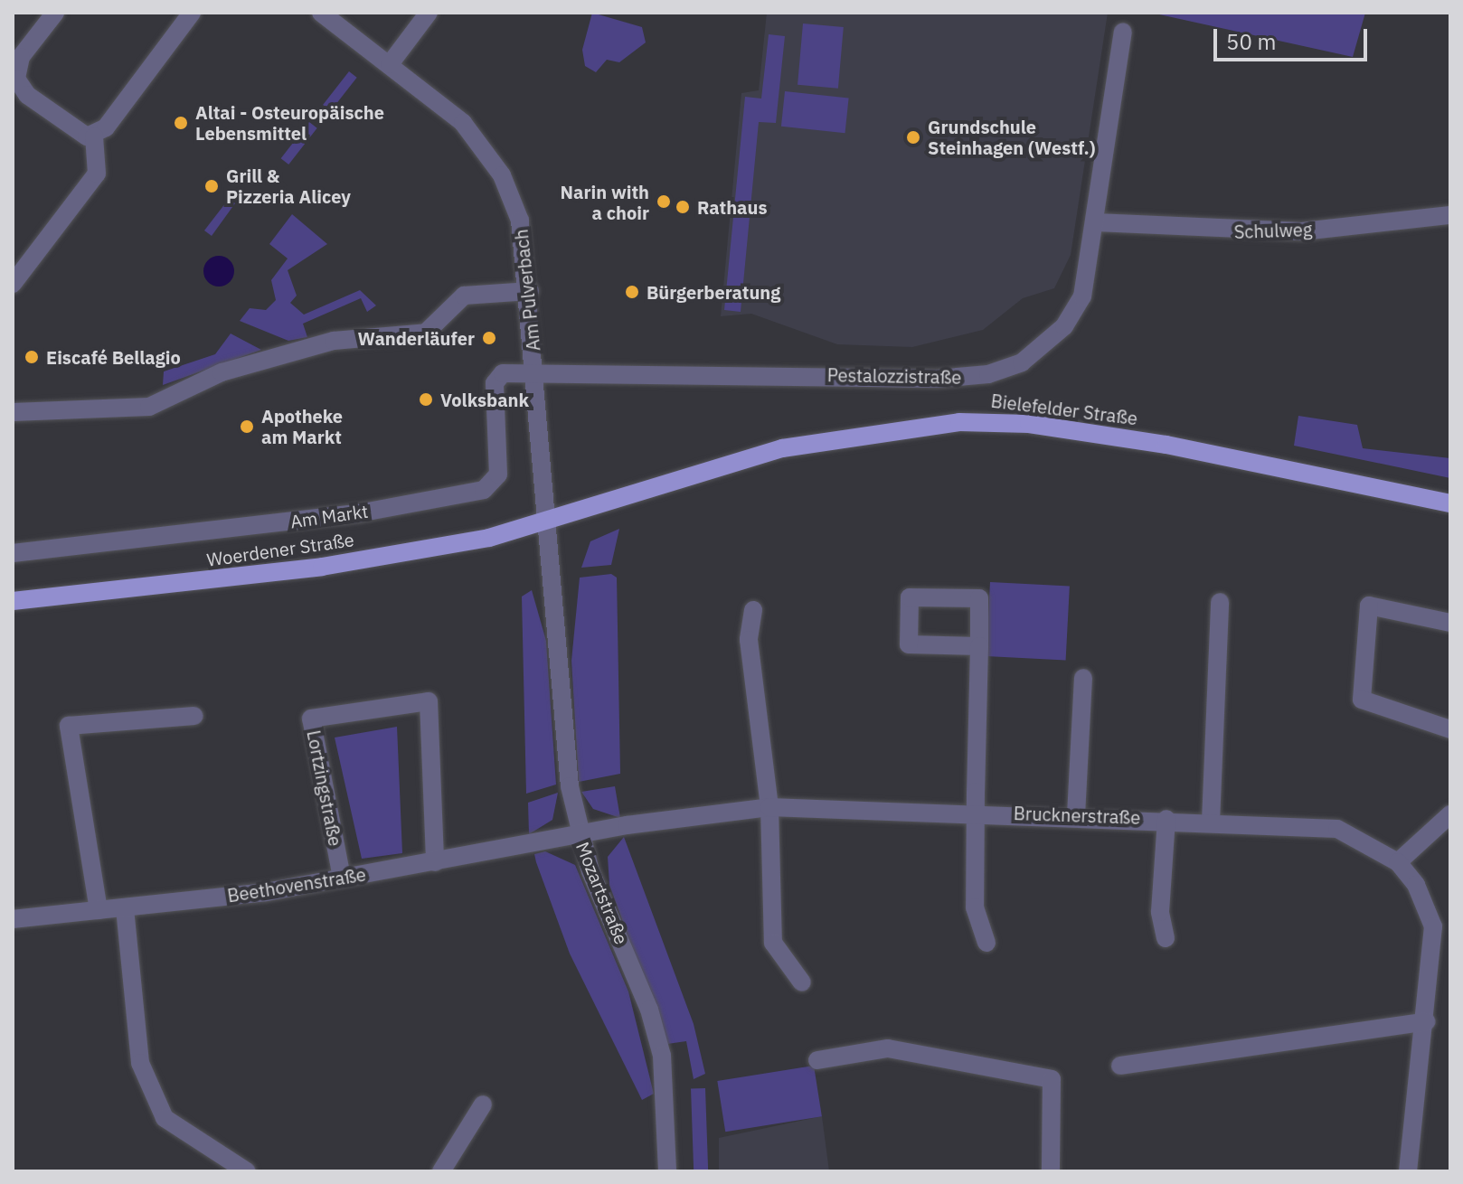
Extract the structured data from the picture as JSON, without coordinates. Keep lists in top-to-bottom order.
{
  "streets": {
    "main road": ["Bielefelder Straße", "Woerdener Straße"],
    "street": [
      "Schulweg",
      "Am Pulverbach",
      "Pestalozzistraße",
      "Am Markt",
      "Lortzingstraße",
      "Brucknerstraße",
      "Beethovenstraße",
      "Mozartstraße"
    ]
  },
  "crossings": [
    ["Schulweg", "Pestalozzistraße"],
    ["Am Pulverbach", "Pestalozzistraße"],
    ["Am Pulverbach", "Bielefelder Straße"],
    ["Am Pulverbach", "Am Markt"],
    ["Am Pulverbach", "Woerdener Straße"],
    ["Am Pulverbach", "Mozartstraße"],
    ["Pestalozzistraße", "Am Markt"],
    ["Bielefelder Straße", "Woerdener Straße"],
    ["Bielefelder Straße", "Mozartstraße"],
    ["Woerdener Straße", "Mozartstraße"],
    ["Lortzingstraße", "Beethovenstraße"],
    ["Brucknerstraße", "Beethovenstraße"],
    ["Brucknerstraße", "Mozartstraße"],
    ["Beethovenstraße", "Mozartstraße"]
  ],
  "places": [
    "Altai - Osteuropäische Lebensmittel",
    "Grundschule Steinhagen (Westf.)",
    "Grill & Pizzeria Alicey",
    "Narin with a choir",
    "Rathaus",
    "Bürgerberatung",
    "Wanderläufer",
    "Eiscafé Bellagio",
    "Volksbank",
    "Apotheke am Markt"
  ],
  "scale_bar": "50 m"
}
